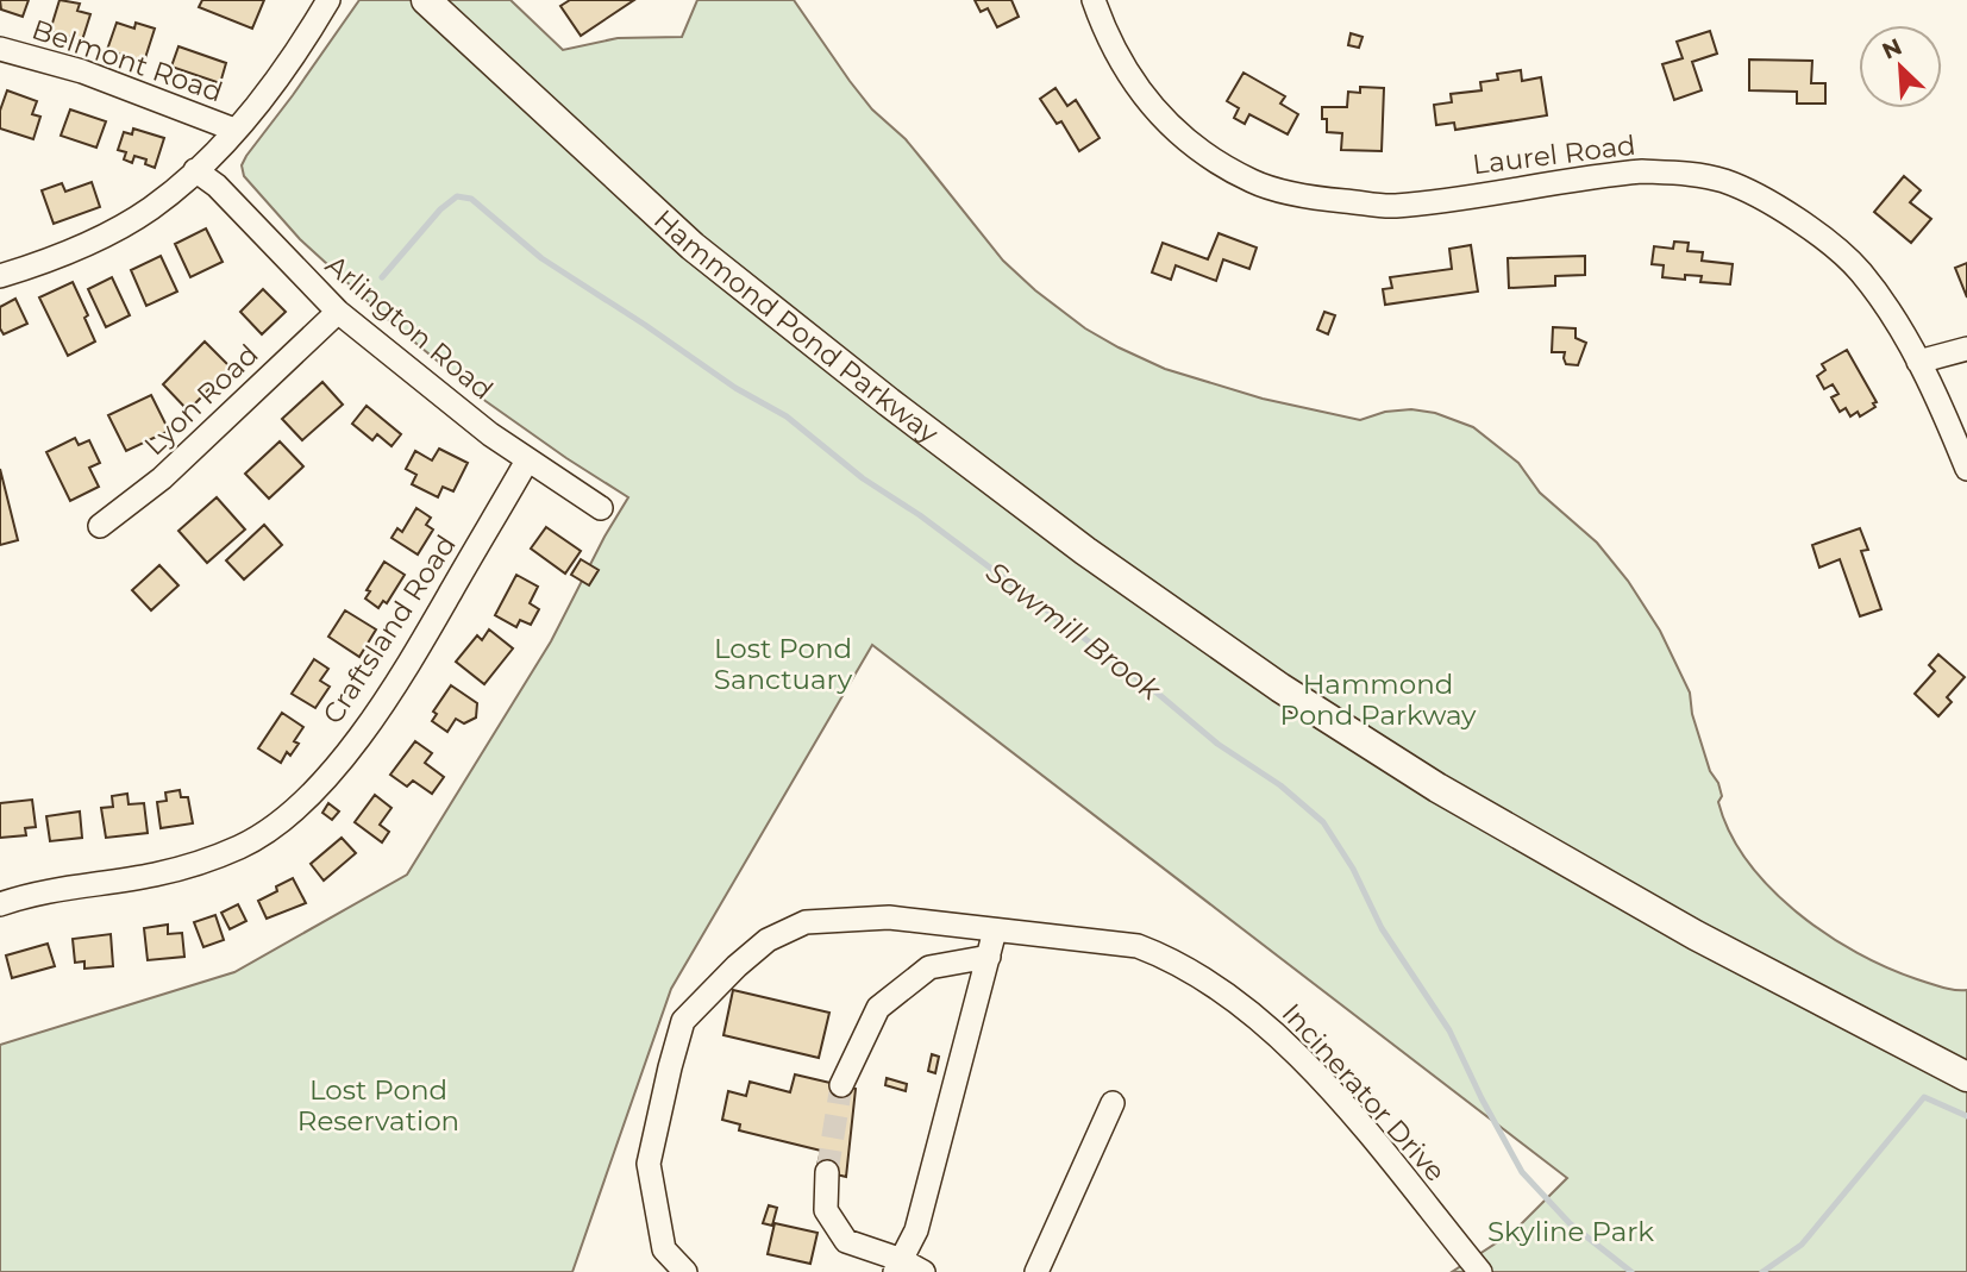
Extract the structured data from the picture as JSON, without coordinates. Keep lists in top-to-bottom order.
{
  "streets": {
    "main road": ["Hammond Pond Parkway"],
    "street": [
      "Belmont Road",
      "Laurel Road",
      "Arlington Road",
      "Lyon Road",
      "Craftsland Road",
      "Incinerator Drive"
    ]
  },
  "crossings": [
    ["Arlington Road", "Lyon Road"],
    ["Arlington Road", "Craftsland Road"]
  ],
  "water": ["Sawmill Brook"],
  "parks": [
    "Lost Pond Sanctuary",
    "Hammond Pond Parkway",
    "Lost Pond Reservation",
    "Skyline Park"
  ],
  "north": "top left"
}
